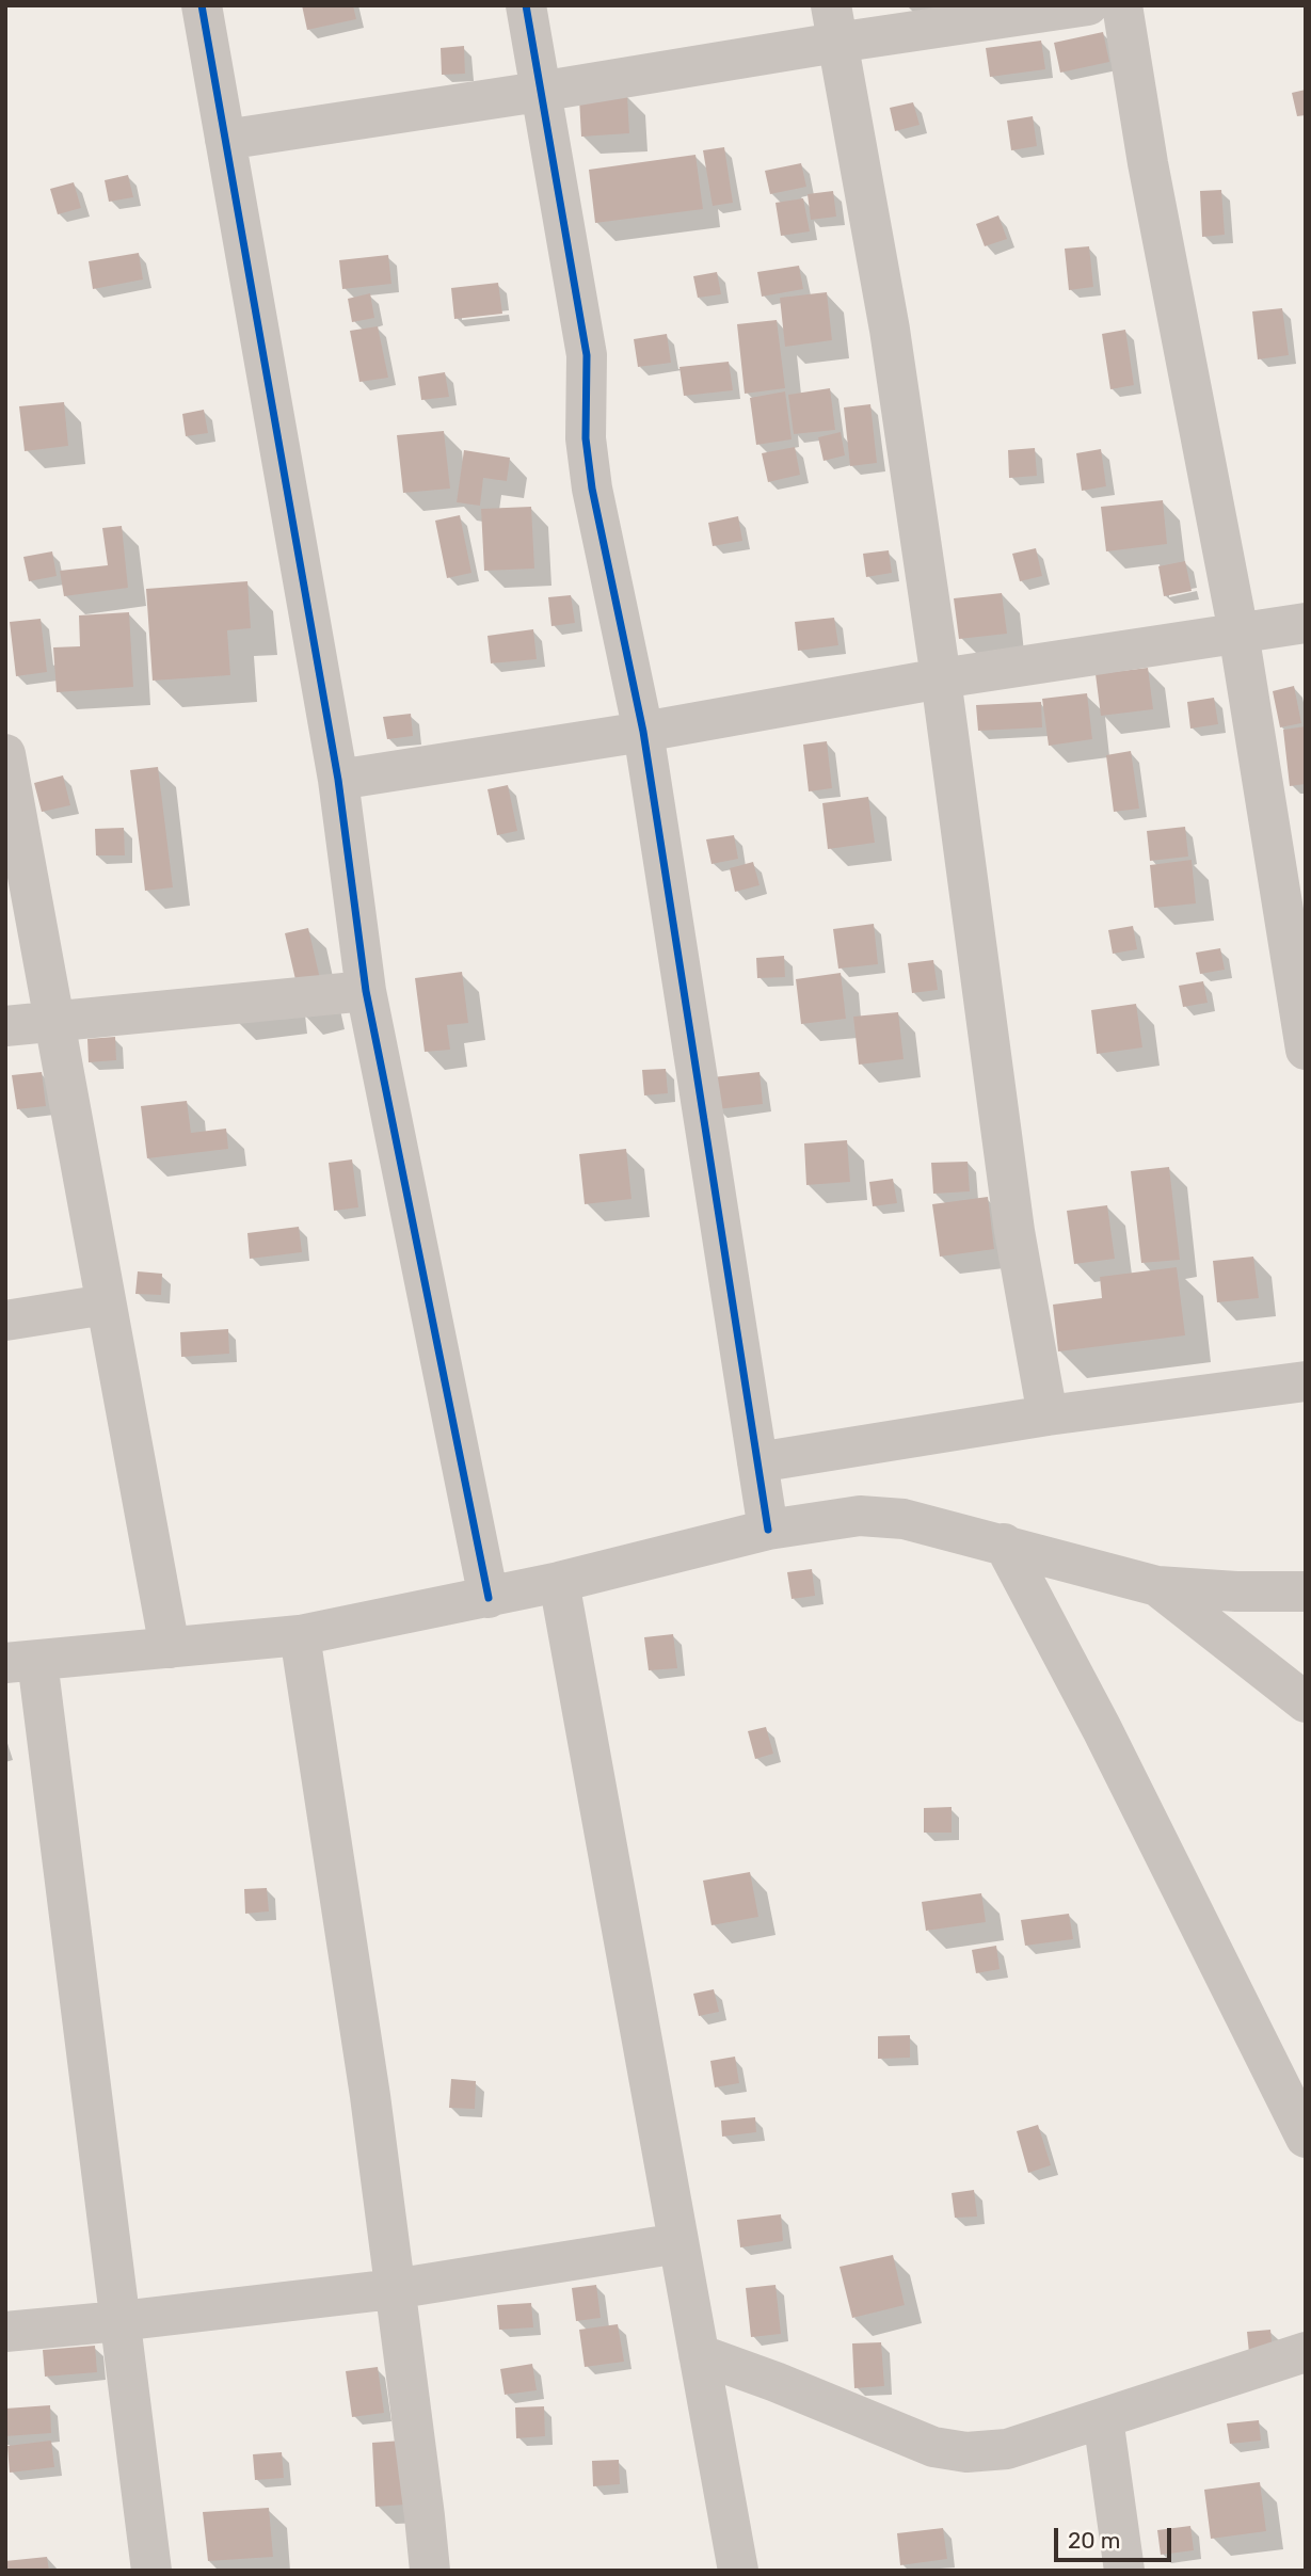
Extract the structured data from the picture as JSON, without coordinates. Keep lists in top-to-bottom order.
{
  "scale_bar": "20 m"
}
